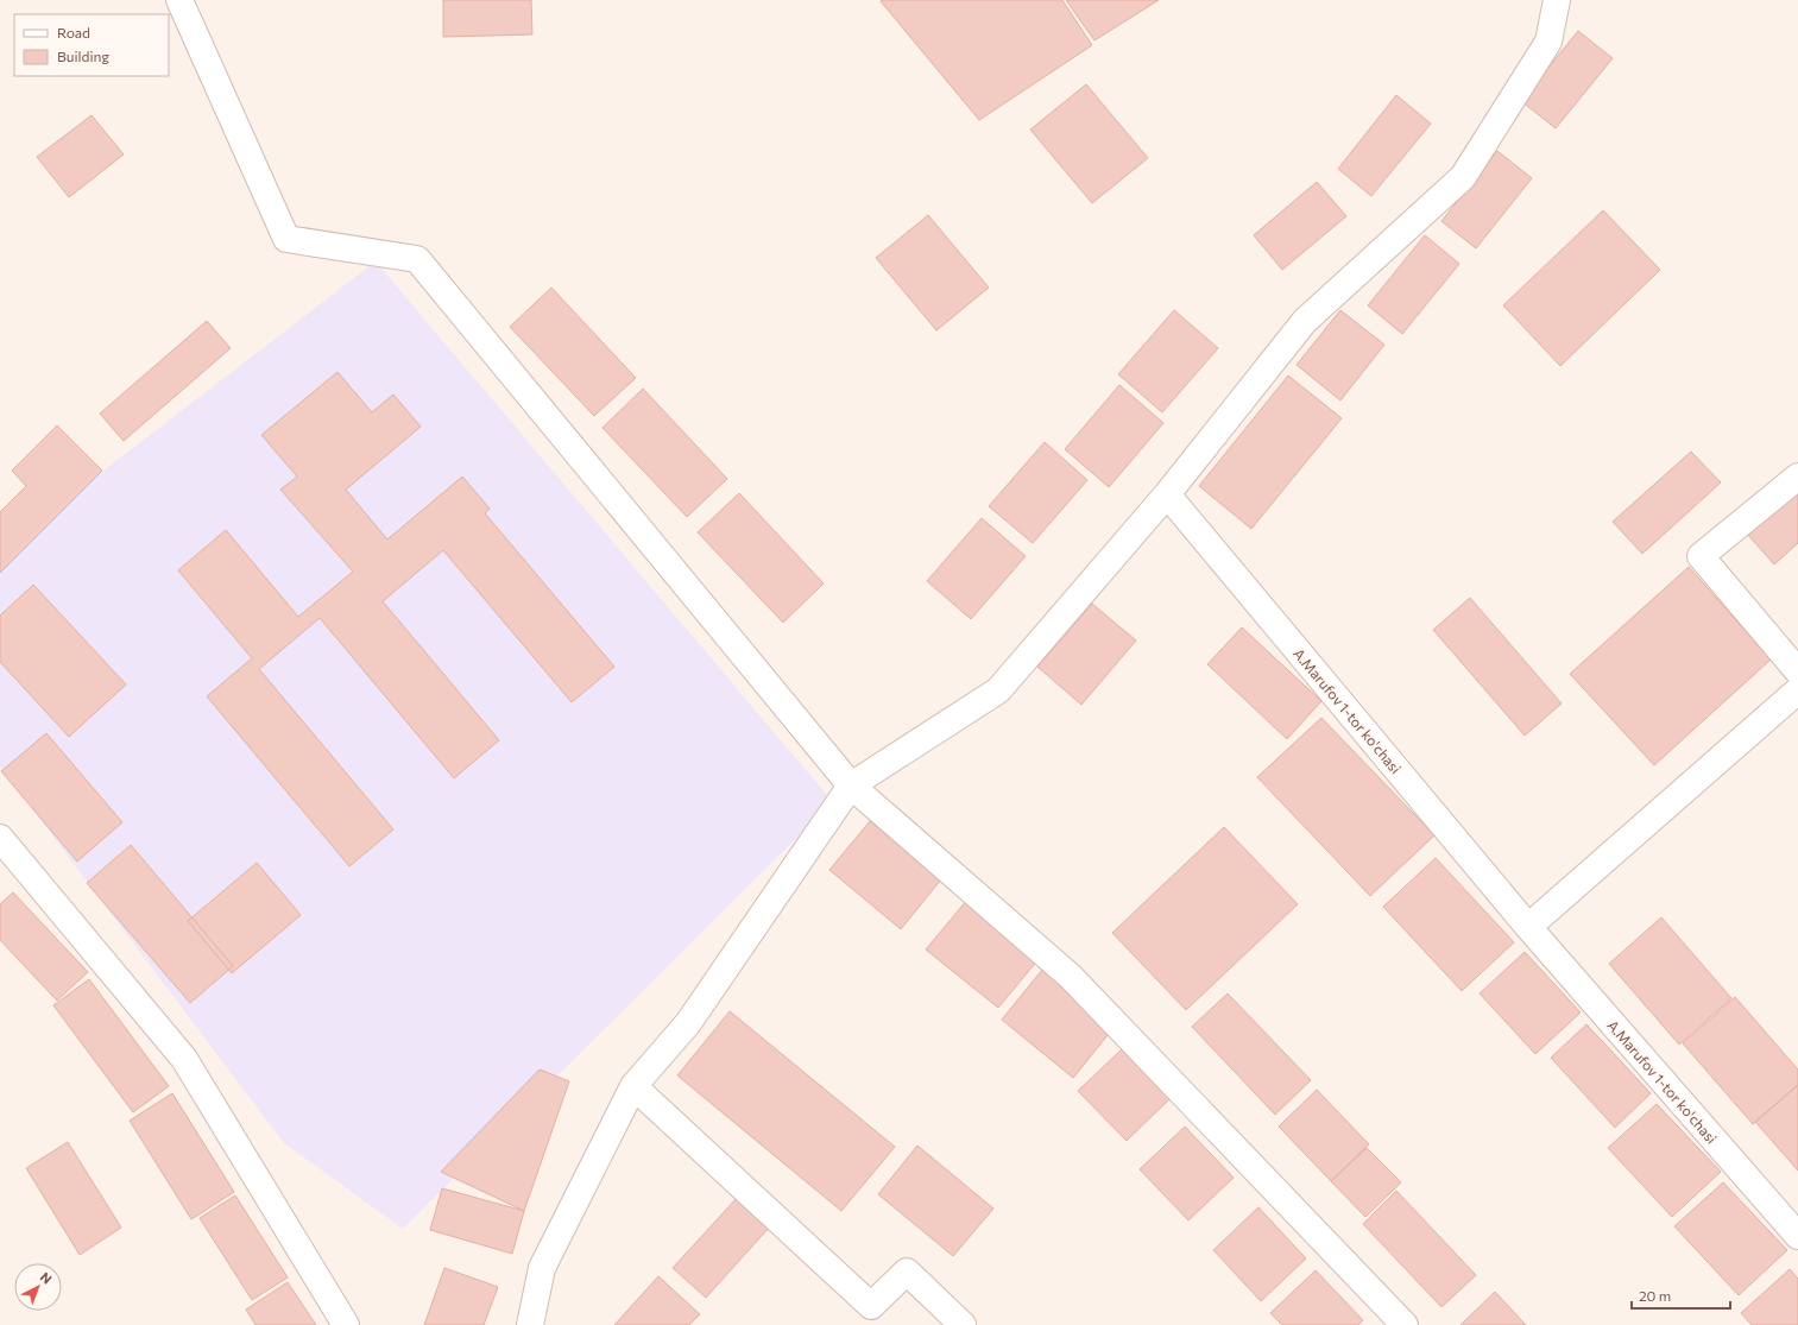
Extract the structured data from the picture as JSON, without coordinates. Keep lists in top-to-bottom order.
{
  "streets": {
    "street": ["A.Marufov 1-tor ko'chasi"]
  },
  "legend": ["Road", "Building"],
  "scale_bar": "20 m",
  "north": "top right"
}
